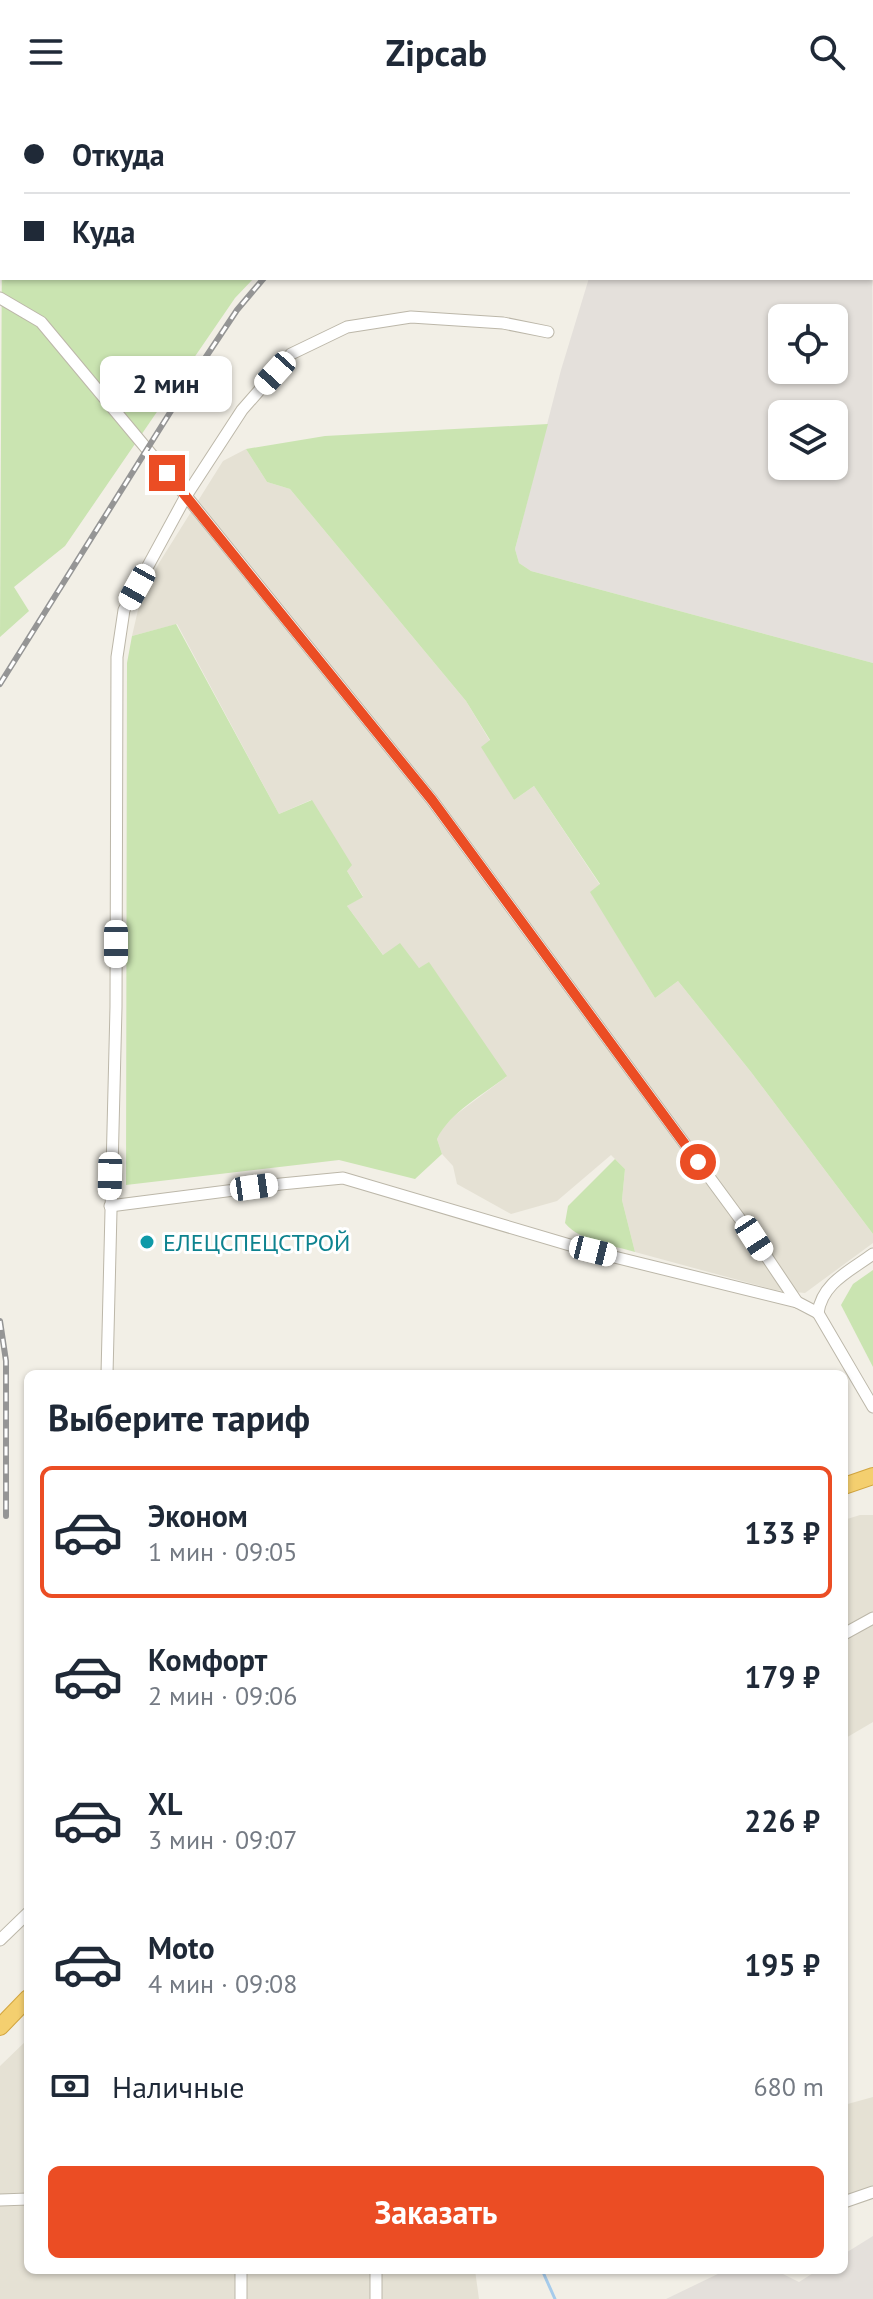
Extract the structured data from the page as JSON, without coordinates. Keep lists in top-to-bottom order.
{
  "places": ["ЕЛЕЦСПЕЦСТРОЙ"],
  "page": {
    "header": "Zipcab",
    "banner": ["Откуда", "Куда"],
    "bubble": "2 мин",
    "heading": "Выберите тариф",
    "list": [
      {
        "name": "Эконом",
        "note": "1 мин · 09:05",
        "value": "133 ₽"
      },
      {
        "name": "Комфорт",
        "note": "2 мин · 09:06",
        "value": "179 ₽"
      },
      {
        "name": "XL",
        "note": "3 мин · 09:07",
        "value": "226 ₽"
      },
      {
        "name": "Moto",
        "note": "4 мин · 09:08",
        "value": "195 ₽"
      }
    ],
    "pay": ["Наличные", "680 m"],
    "buttons": "Заказать"
  }
}
